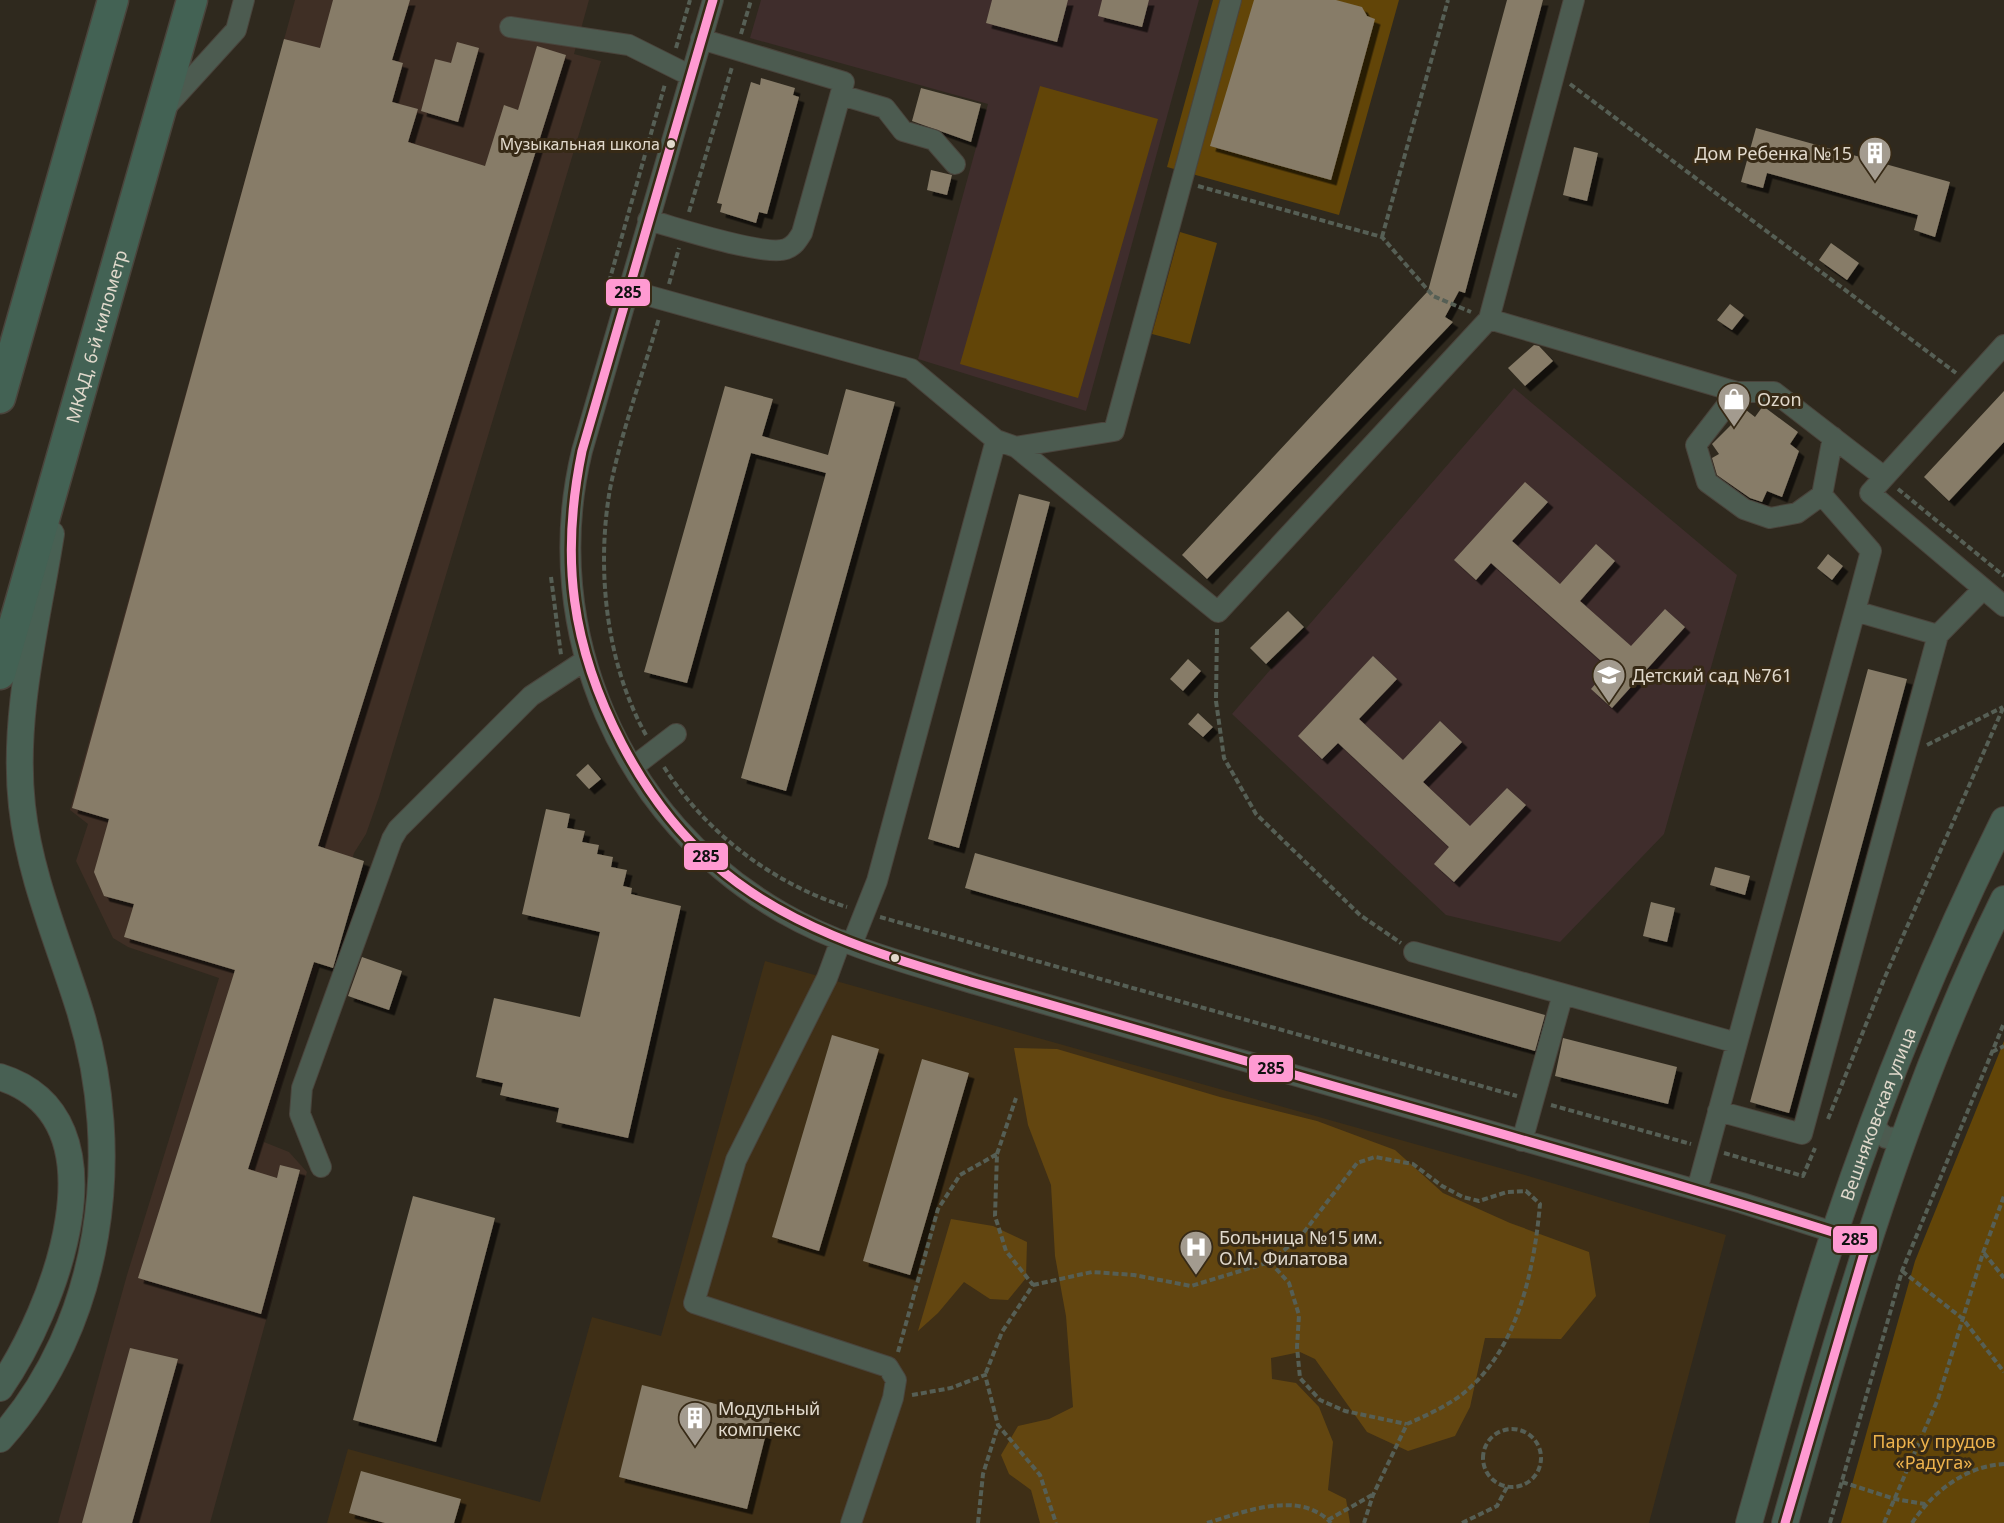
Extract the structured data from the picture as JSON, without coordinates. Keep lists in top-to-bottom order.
{
  "streets": {
    "highway": ["МКАД, 6-й километр"],
    "main road": ["Вешняковская улица"]
  },
  "parks": ["Парк у прудов «Радуга»"],
  "places": {
    "other": ["Музыкальная школа"],
    "building": ["Дом Ребенка №15", "Модульный комплекс"],
    "shop": ["Ozon"],
    "school or university": ["Детский сад №761"],
    "hospital": ["Больница №15 им. О.М. Филатова"]
  },
  "lines": ["transit line 285"]
}
